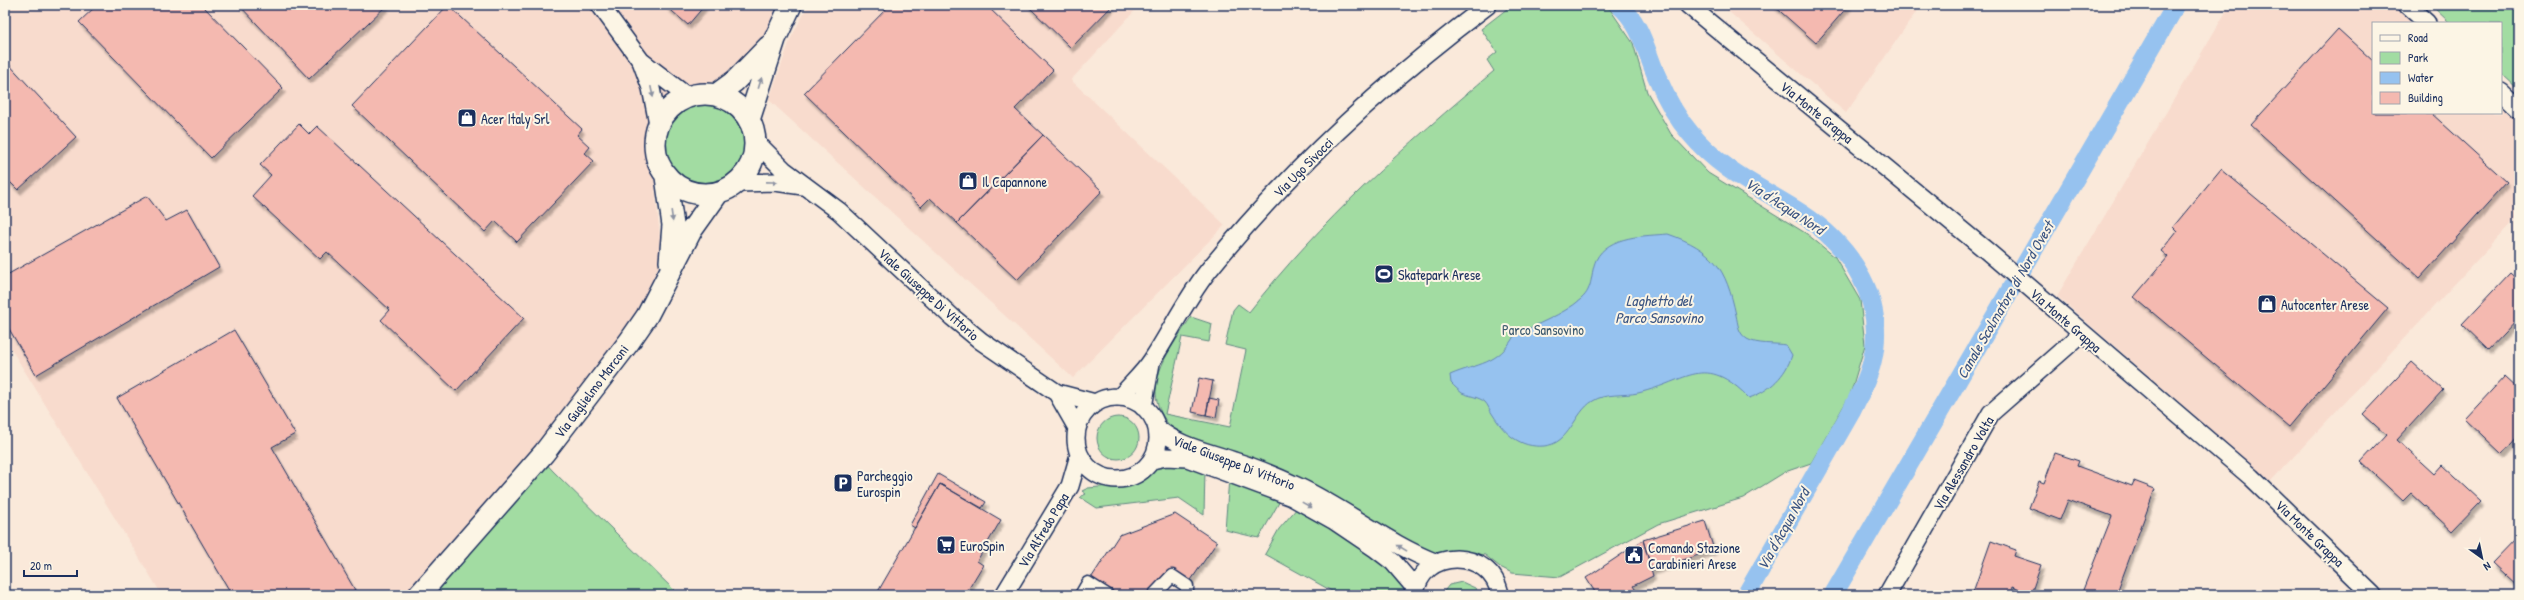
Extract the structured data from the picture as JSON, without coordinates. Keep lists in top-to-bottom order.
{
  "streets": {
    "street": [
      "Via Monte Grappa",
      "Via Ugo Sivocci",
      "Viale Giuseppe Di Vittorio",
      "Via Guglielmo Marconi",
      "Via Alessandro Volta",
      "Via Alfredo Papa"
    ]
  },
  "crossings": [
    ["Via Monte Grappa", "Via Alessandro Volta"],
    ["Via Ugo Sivocci", "Viale Giuseppe Di Vittorio"],
    ["Via Ugo Sivocci", "Via Alfredo Papa"],
    ["Viale Giuseppe Di Vittorio", "Via Guglielmo Marconi"],
    ["Viale Giuseppe Di Vittorio", "Via Alfredo Papa"]
  ],
  "water": ["Via d'Acqua Nord", "Laghetto del Parco Sansovino", "Canale Scolmatore di Nord Ovest"],
  "parks": ["Parco Sansovino"],
  "places": {
    "shop": ["Acer Italy Srl", "Il Capannone", "Autocenter Arese"],
    "sports": ["Skatepark Arese"],
    "parking": ["Parcheggio Eurospin"],
    "supermarket": ["EuroSpin"],
    "public building": ["Comando Stazione Carabinieri Arese"]
  },
  "legend": [
    "Road",
    "Park",
    "Water",
    "Building"
  ],
  "scale_bar": "20 m",
  "north": "bottom right"
}
